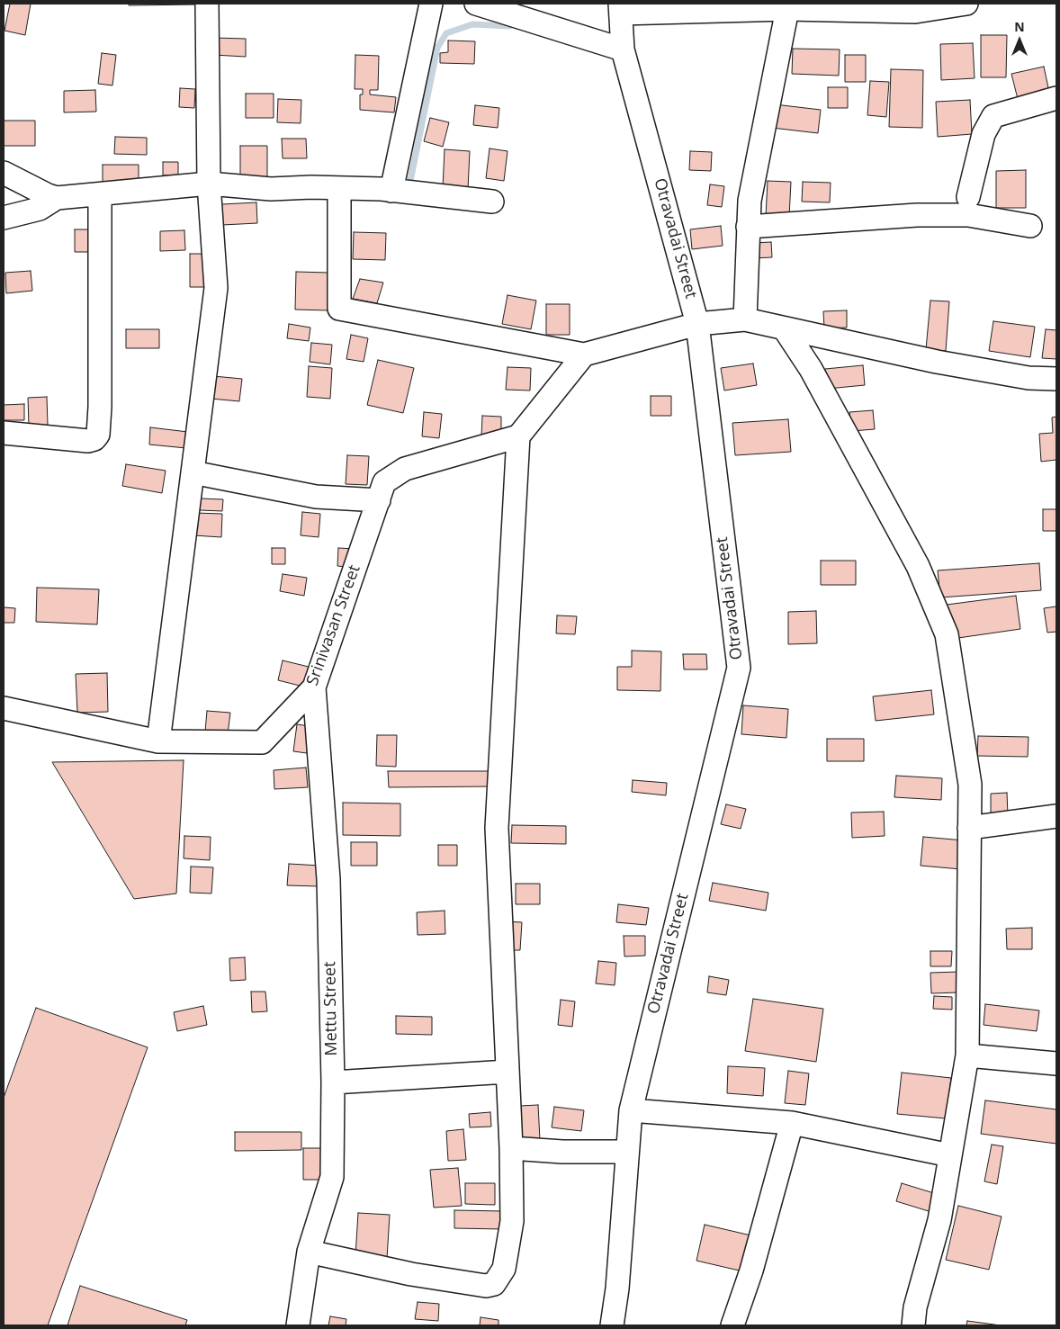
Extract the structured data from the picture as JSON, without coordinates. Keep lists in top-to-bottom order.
{
  "streets": {
    "street": ["Otravadai Street", "Srinivasan Street", "Mettu Street"]
  },
  "crossings": [
    ["Srinivasan Street", "Mettu Street"]
  ],
  "north": "top"
}
